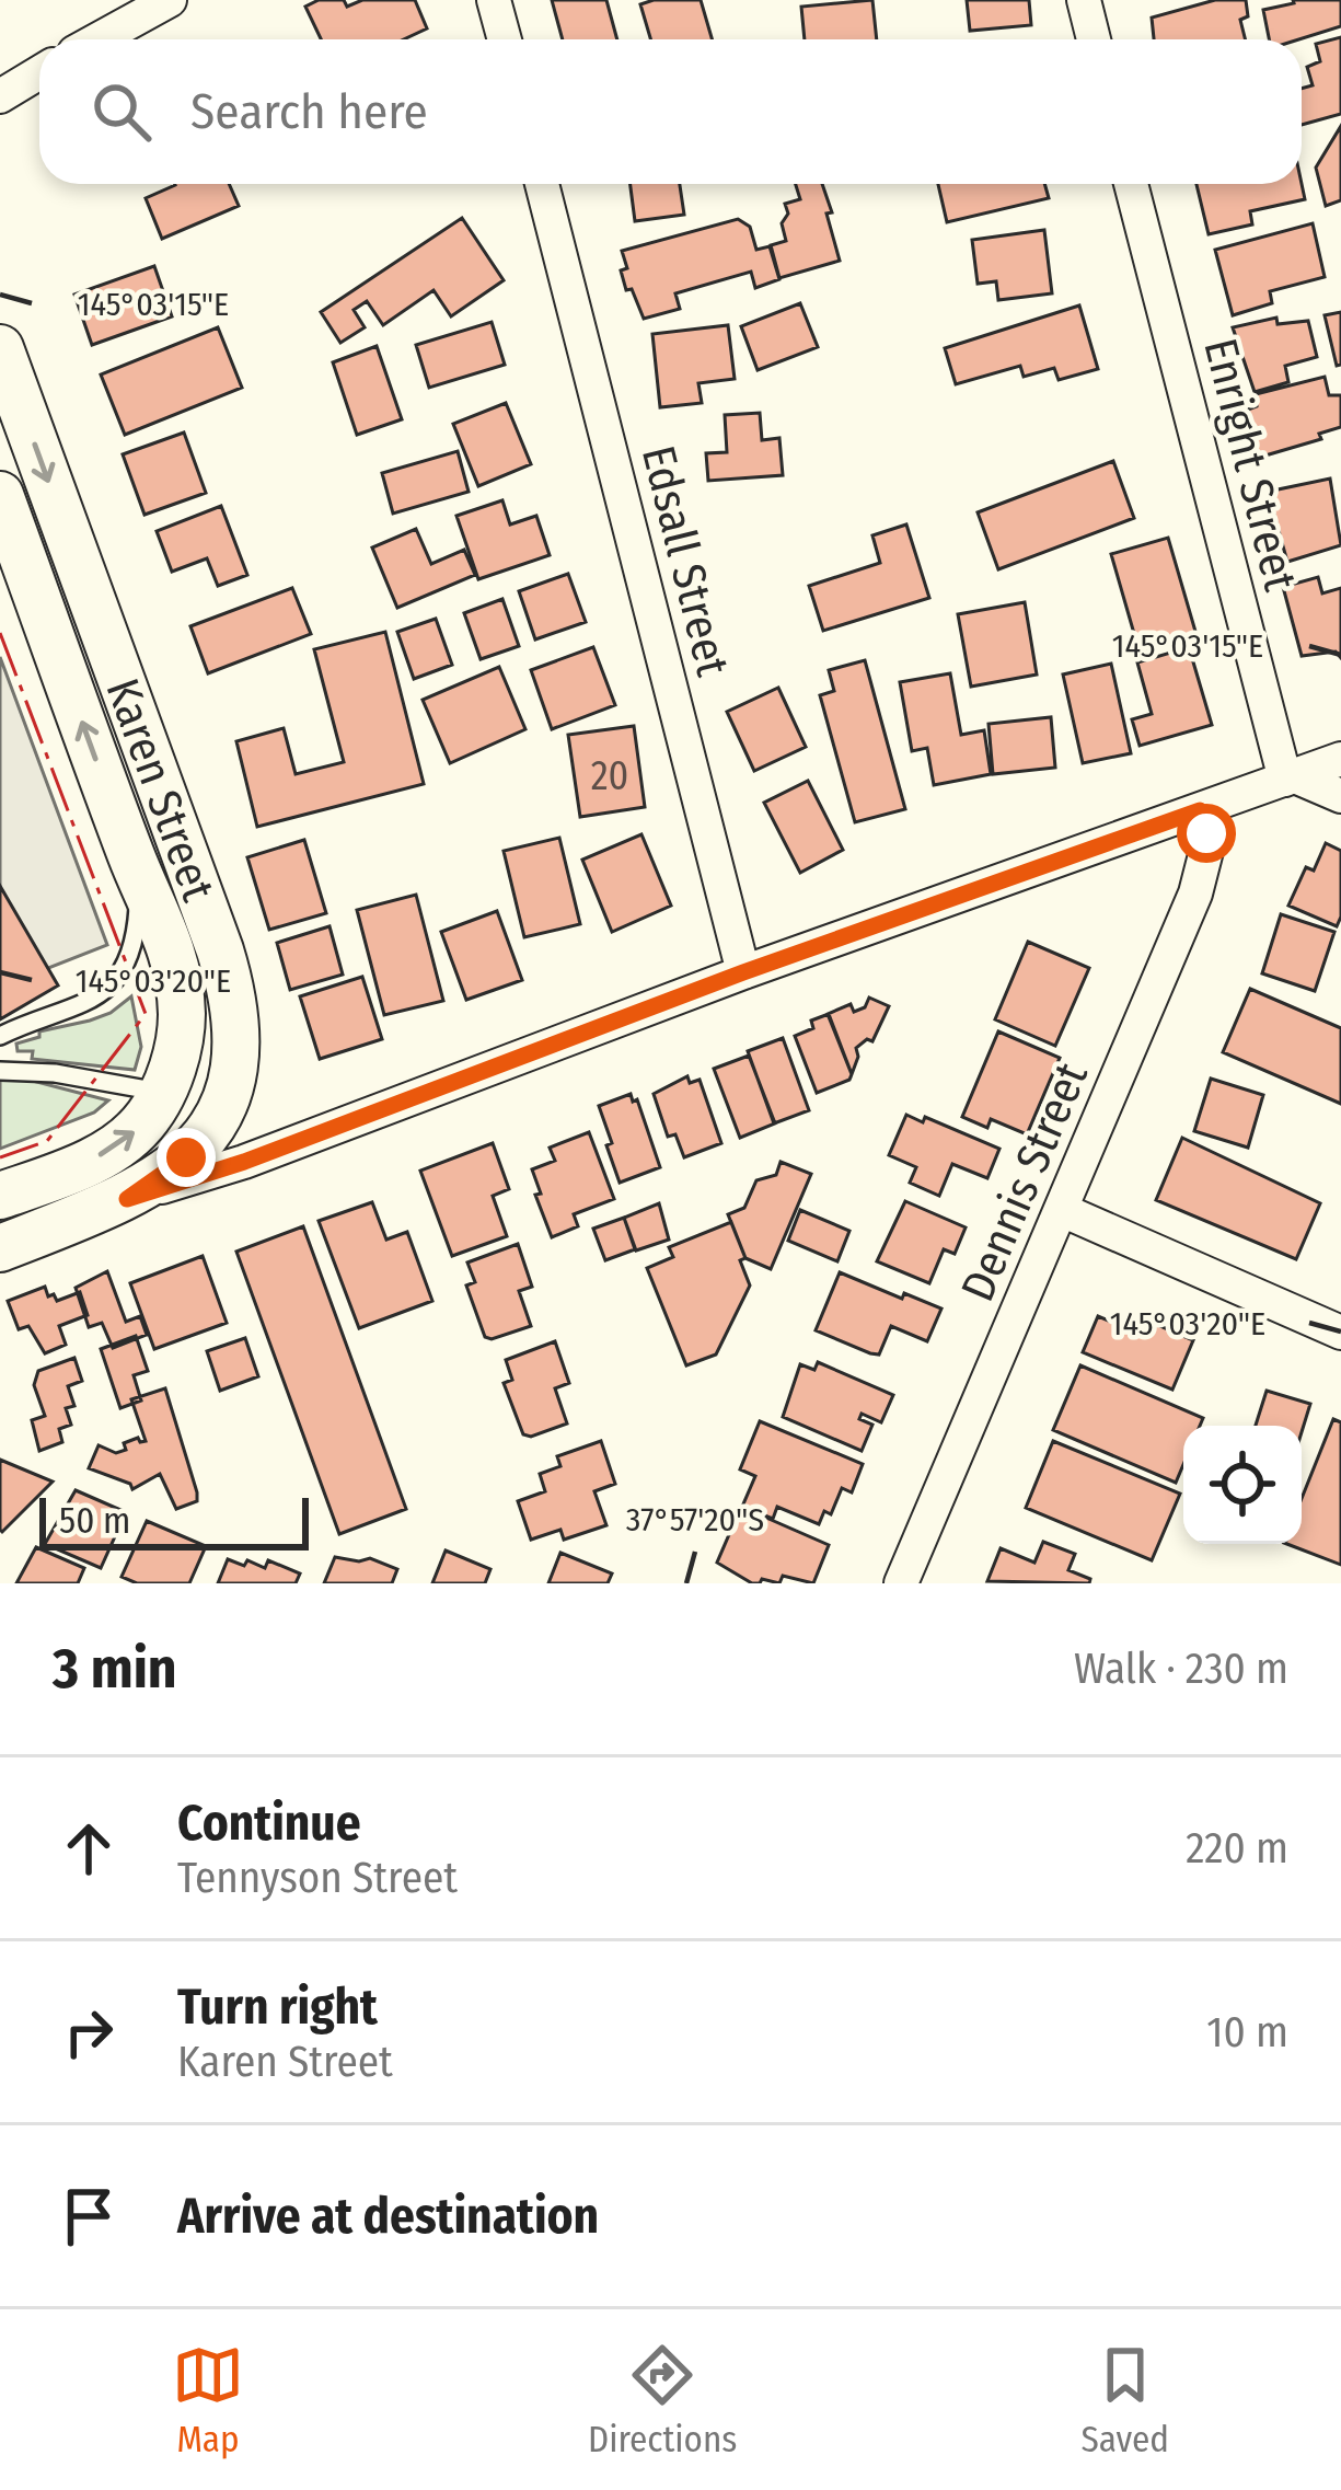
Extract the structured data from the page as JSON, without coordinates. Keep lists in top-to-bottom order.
{
  "streets": {
    "street": [
      "Enright Street",
      "Edsall Street",
      "Karen Street",
      "Dennis Street"
    ]
  },
  "house_numbers": ["20"],
  "scale_bar": "50 m",
  "page": {
    "search": "Search here",
    "scale": "50 m",
    "heading": ["3 min", "Walk · 230 m"],
    "list": [
      ["Continue", "Tennyson Street", "220 m"],
      ["Turn right", "Karen Street", "10 m"],
      "Arrive at destination"
    ],
    "nav": ["Map", "Directions", "Saved"]
  },
  "coordinates": ["145°03'15\"E", "145°03'20\"E", "37°57'20\"S"]
}
